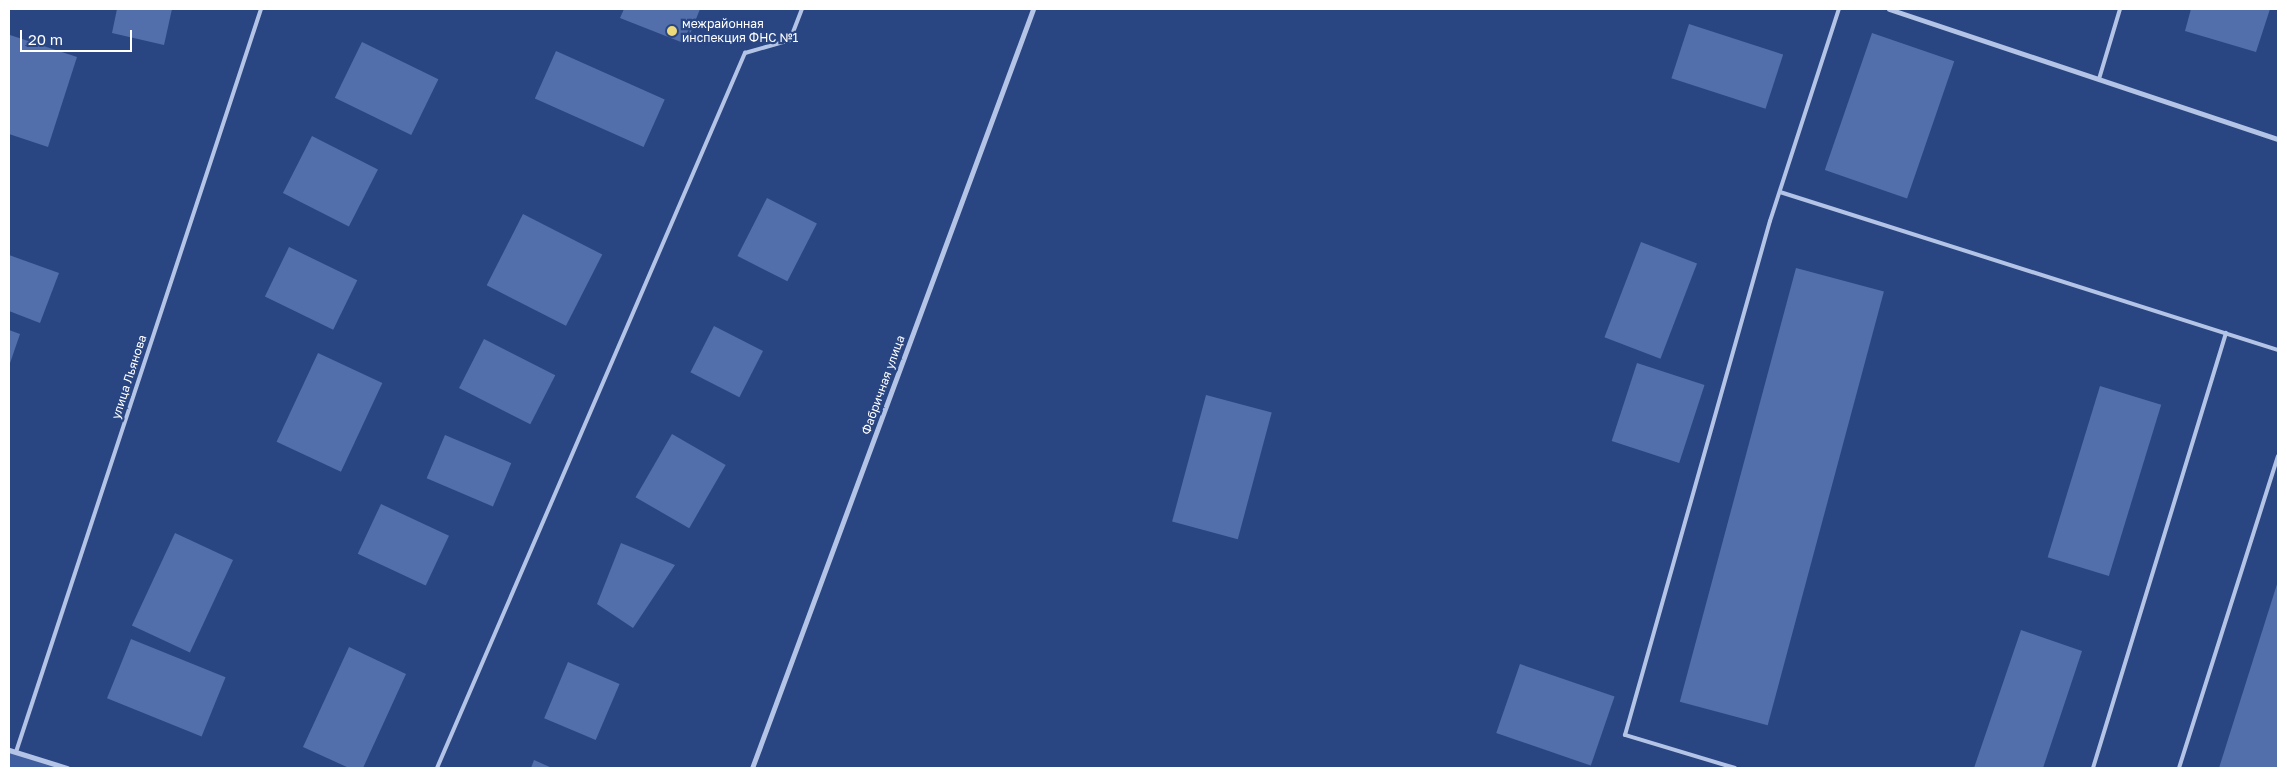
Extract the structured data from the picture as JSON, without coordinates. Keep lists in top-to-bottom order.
{
  "streets": {
    "street": ["Фабричная улица"],
    "lane": ["улица Льянова"]
  },
  "places": ["межрайонная инспекция ФНС №1"],
  "scale_bar": "20 m"
}
